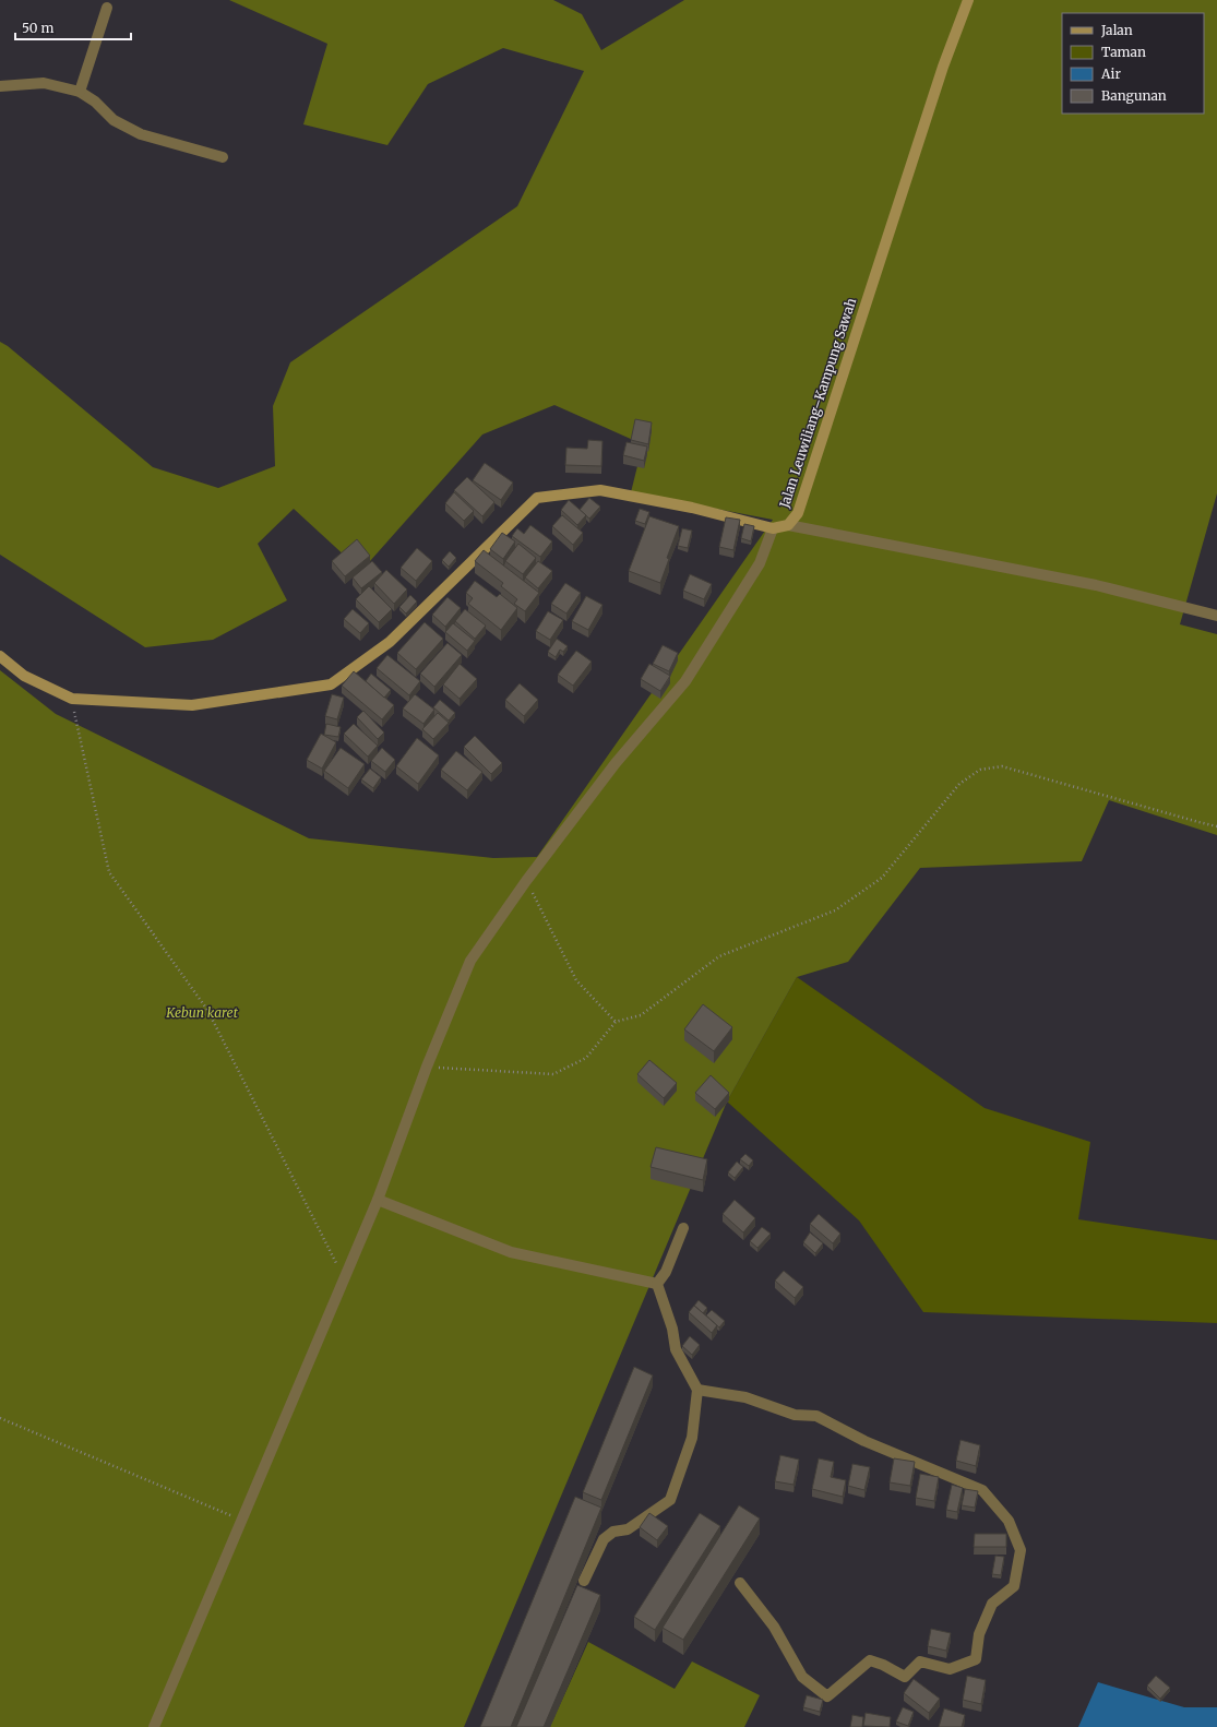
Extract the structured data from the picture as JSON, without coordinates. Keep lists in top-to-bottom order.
{
  "streets": {
    "main road": ["Jalan Leuwiliang–Kampung Sawah"]
  },
  "parks": ["Kebun karet"],
  "legend": [
    "Jalan",
    "Taman",
    "Air",
    "Bangunan"
  ],
  "scale_bar": "50 m"
}
